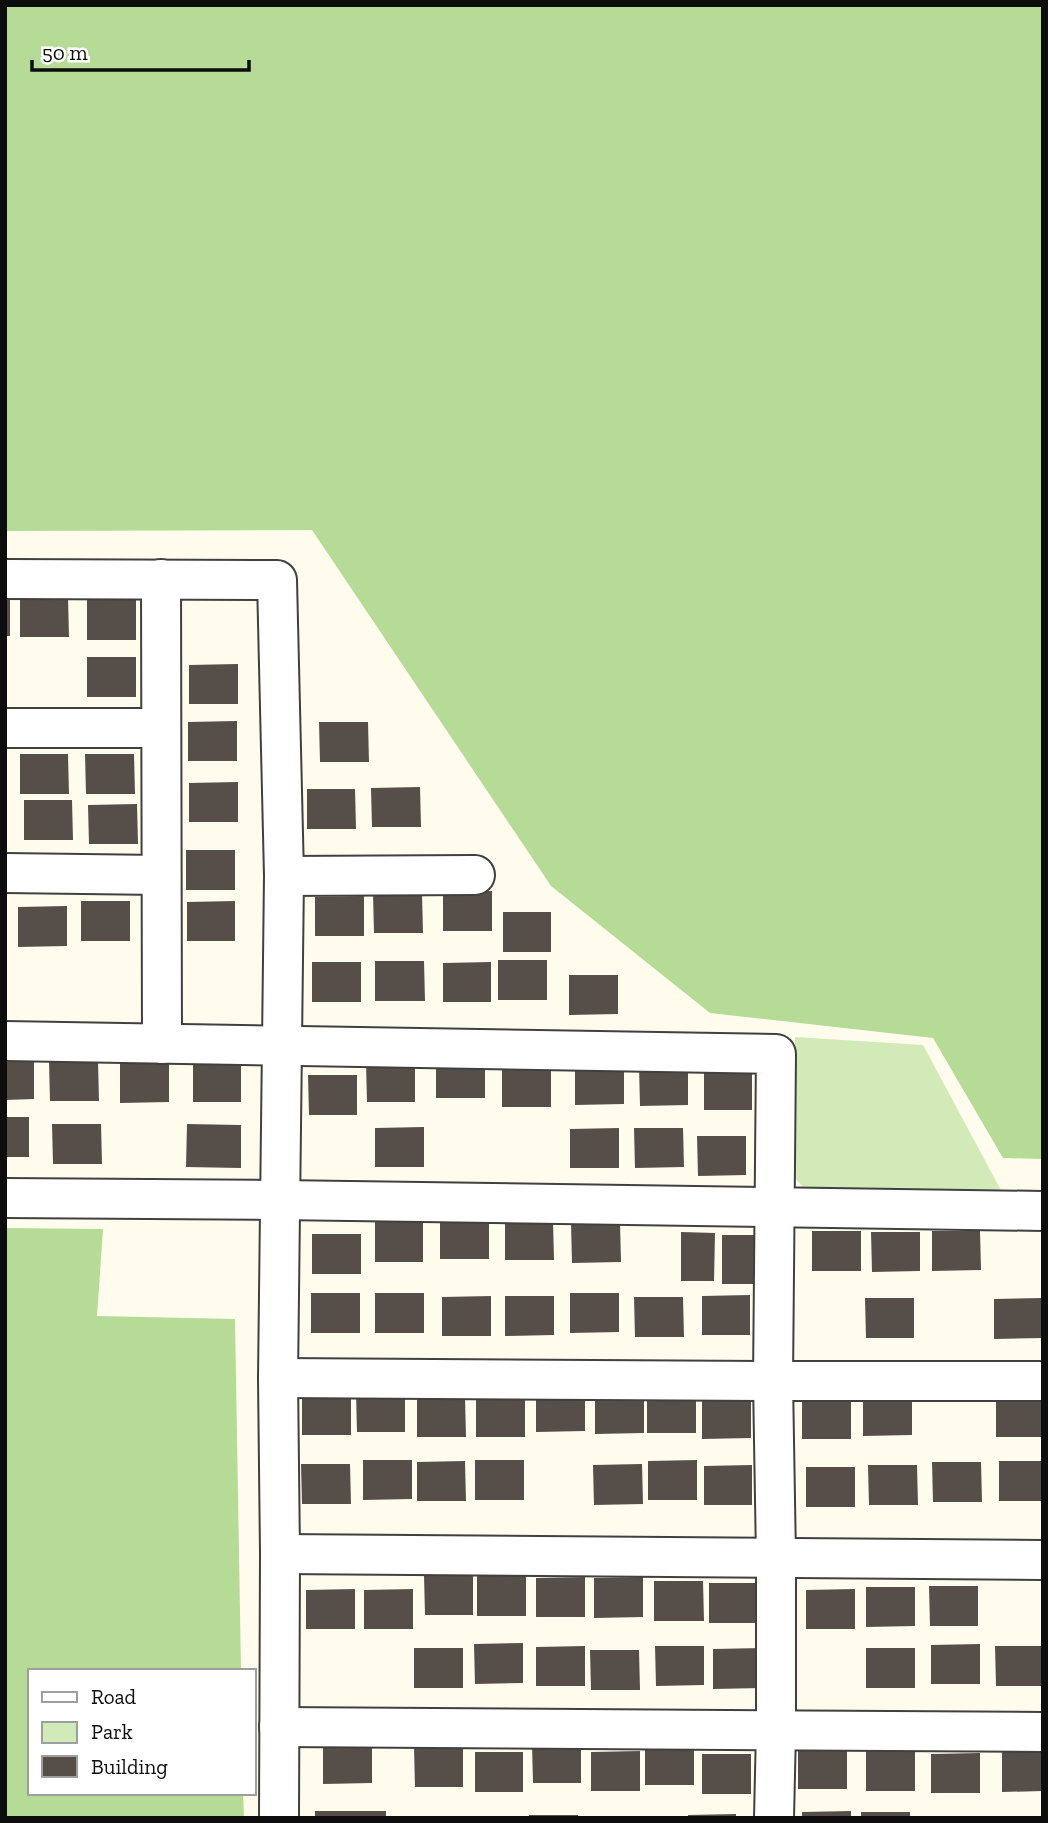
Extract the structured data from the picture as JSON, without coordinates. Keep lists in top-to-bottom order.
{
  "legend": ["Road", "Park", "Building"],
  "scale_bar": "50 m"
}
